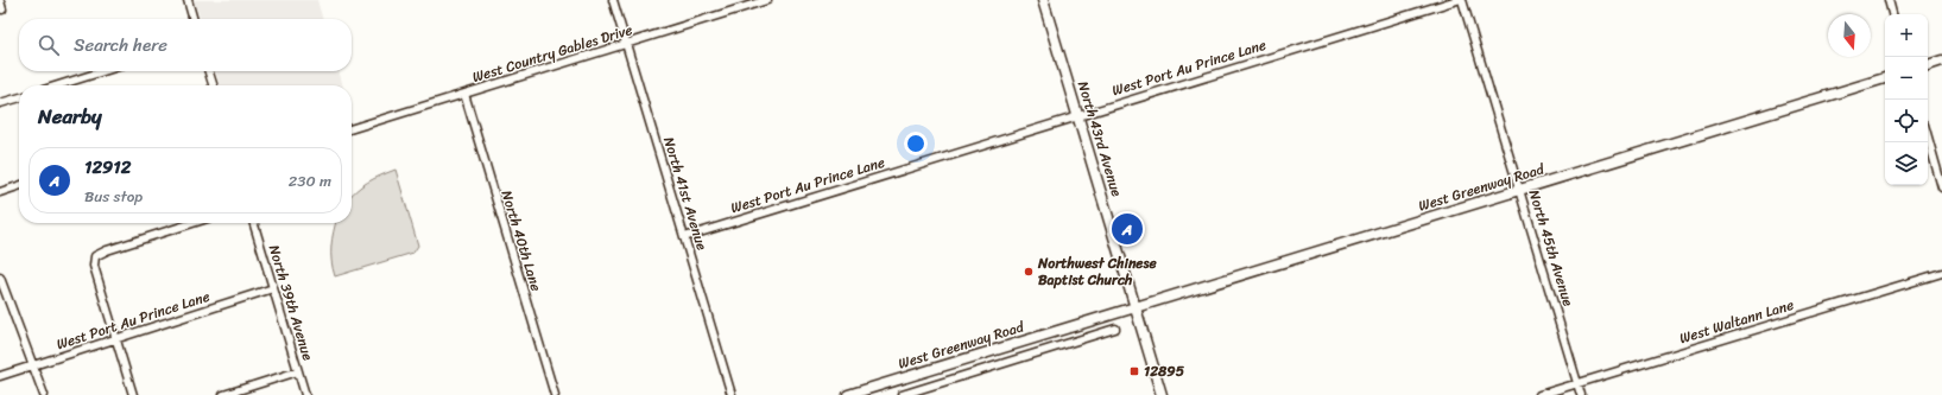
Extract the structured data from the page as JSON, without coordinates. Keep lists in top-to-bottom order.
{
  "streets": {
    "main road": ["North 43rd Avenue", "West Greenway Road"],
    "street": [
      "West Country Gables Drive",
      "West Port Au Prince Lane",
      "North 41st Avenue",
      "North 40th Lane",
      "North 45th Avenue",
      "North 39th Avenue",
      "West Waltann Lane"
    ]
  },
  "crossings": [
    ["West Country Gables Drive", "North 41st Avenue"],
    ["West Country Gables Drive", "North 40th Lane"],
    ["West Port Au Prince Lane", "North 43rd Avenue"],
    ["West Port Au Prince Lane", "North 41st Avenue"],
    ["West Port Au Prince Lane", "North 39th Avenue"],
    ["North 43rd Avenue", "West Greenway Road"],
    ["West Greenway Road", "North 45th Avenue"],
    ["North 45th Avenue", "West Waltann Lane"]
  ],
  "places": {
    "other": ["Northwest Chinese Baptist Church"],
    "transit": ["12895"]
  },
  "north": "bottom",
  "page": {
    "map_buttons": ["+", "−"],
    "search": "Search here",
    "heading": "Nearby",
    "list": [
      {
        "mark": "A",
        "name": "12912",
        "note": "Bus stop",
        "value": "230 m"
      }
    ],
    "pins": "A"
  }
}
